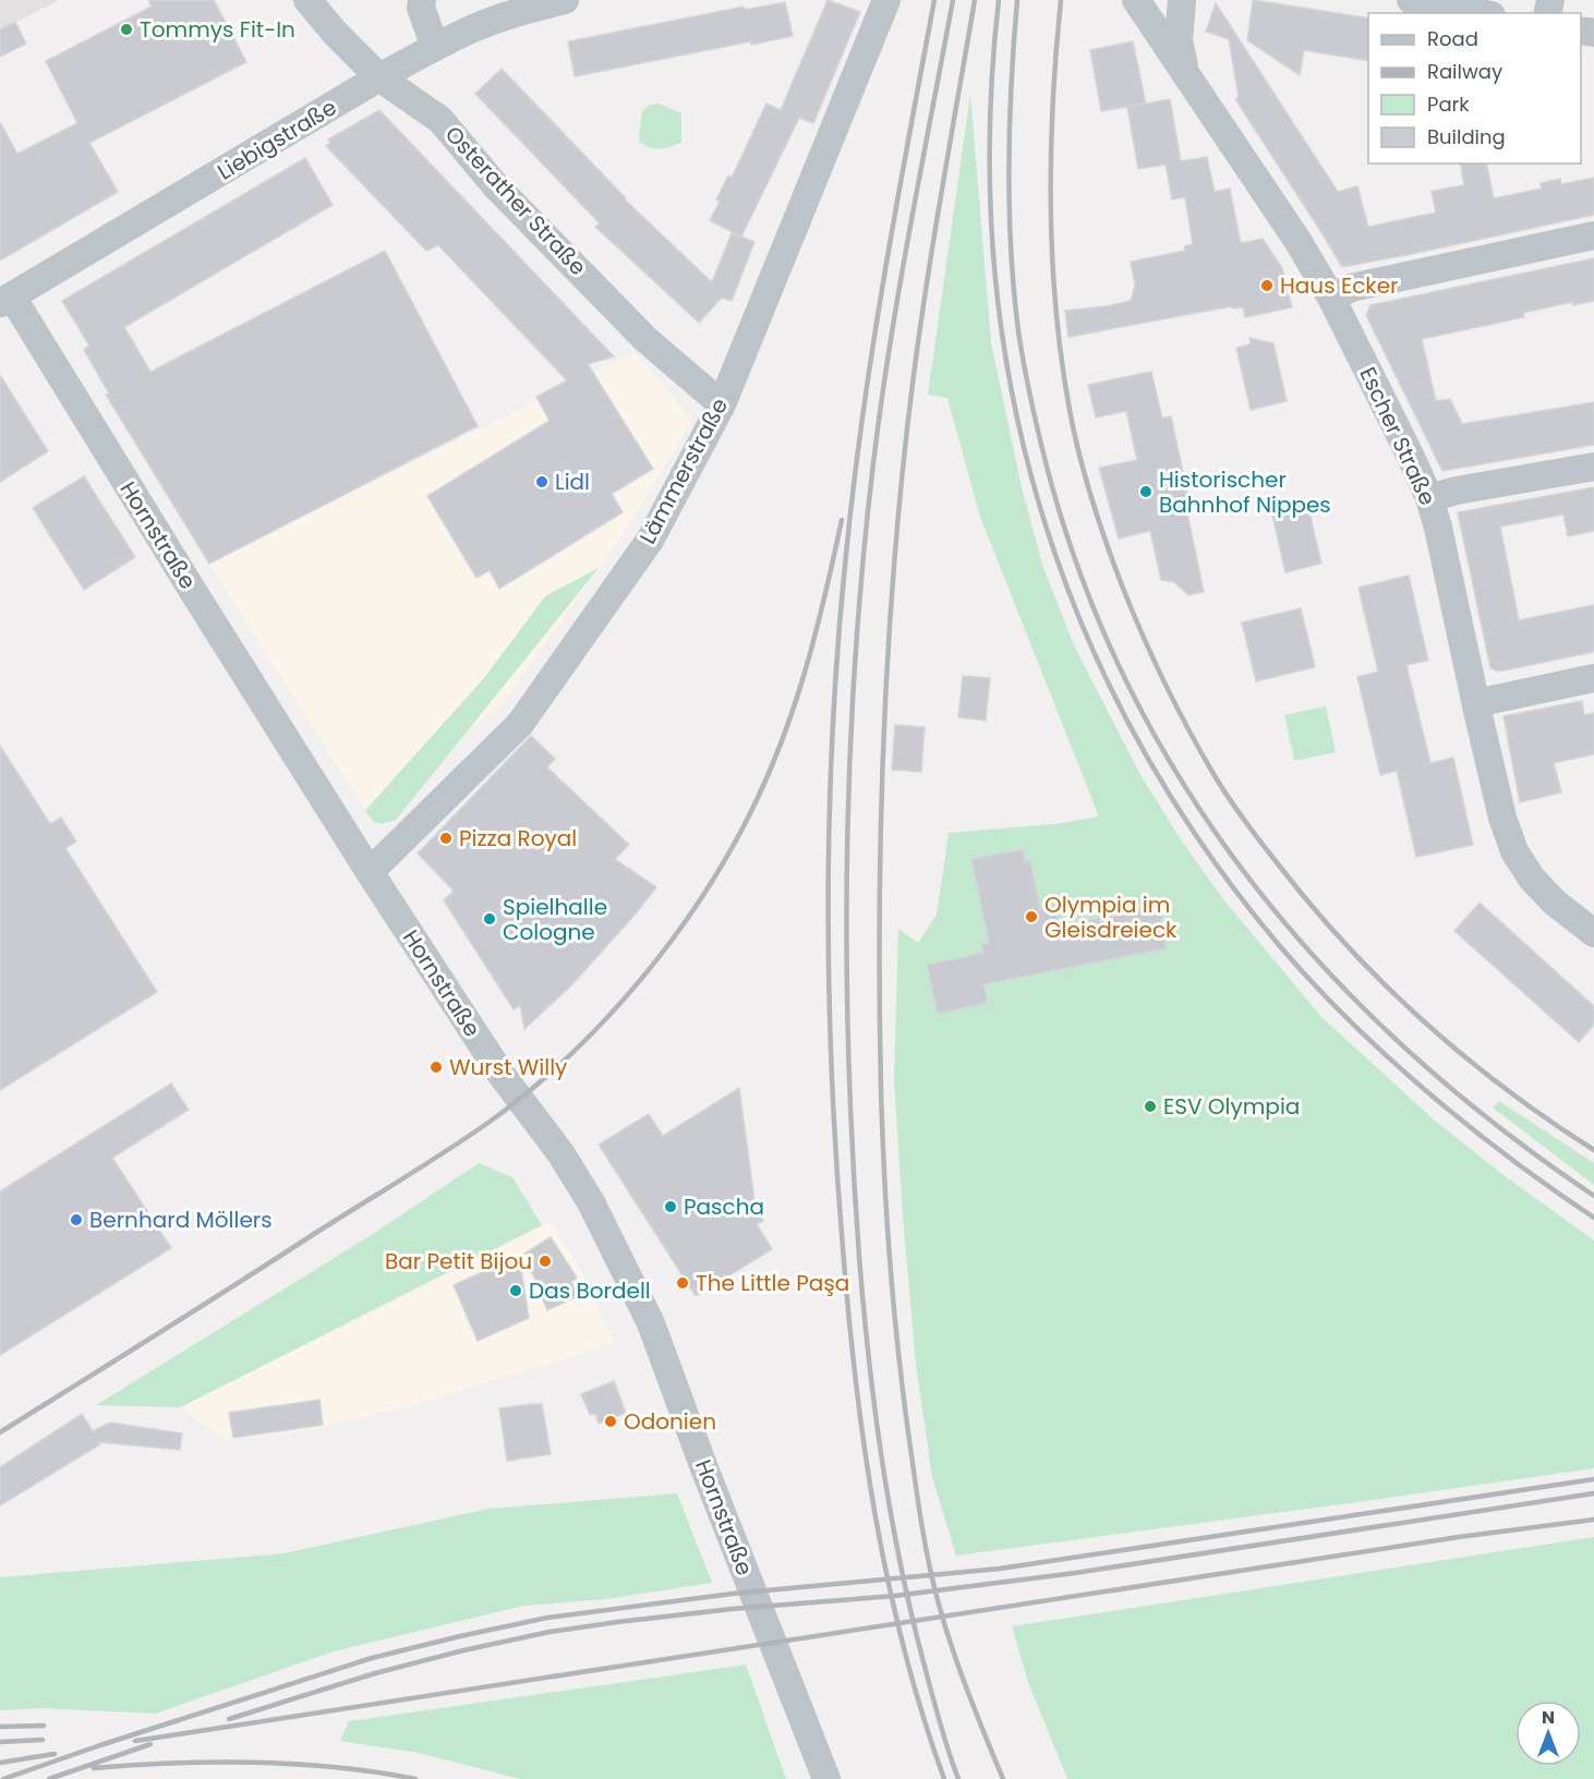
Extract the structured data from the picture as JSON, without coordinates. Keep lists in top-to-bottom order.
{
  "streets": {
    "street": [
      "Liebigstraße",
      "Osterather Straße",
      "Escher Straße",
      "Lämmerstraße",
      "Hornstraße"
    ]
  },
  "crossings": [
    ["Liebigstraße", "Osterather Straße"],
    ["Liebigstraße", "Hornstraße"],
    ["Osterather Straße", "Lämmerstraße"],
    ["Lämmerstraße", "Hornstraße"]
  ],
  "places": [
    "Tommys Fit-In",
    "Haus Ecker",
    "Lidl",
    "Historischer Bahnhof Nippes",
    "Pizza Royal",
    "Olympia im Gleisdreieck",
    "Spielhalle Cologne",
    "Wurst Willy",
    "ESV Olympia",
    "Pascha",
    "Bernhard Möllers",
    "Bar Petit Bijou",
    "The Little Paşa",
    "Das Bordell",
    "Odonien"
  ],
  "legend": [
    "Road",
    "Railway",
    "Park",
    "Building"
  ],
  "north": "top"
}
